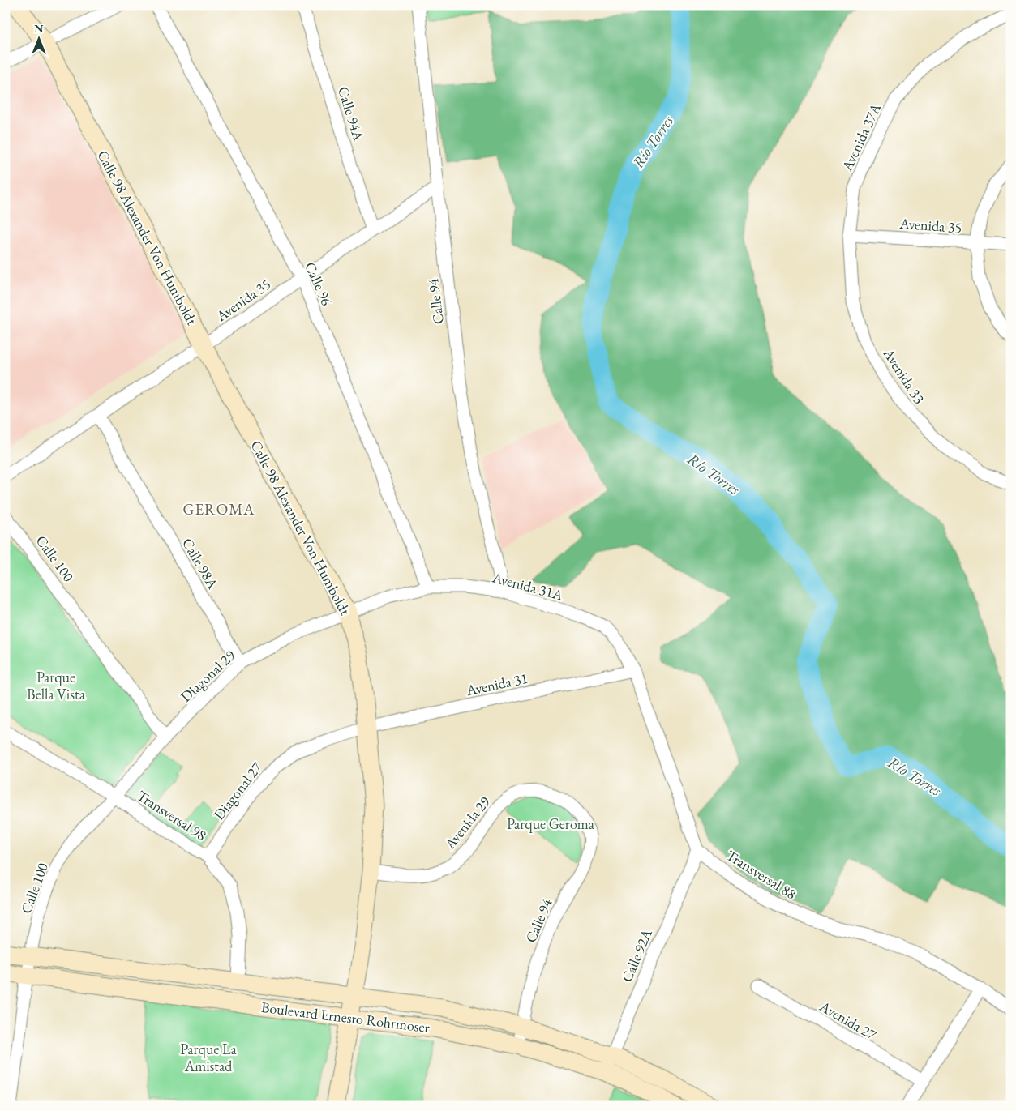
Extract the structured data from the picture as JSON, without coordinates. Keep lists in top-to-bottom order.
{
  "streets": {
    "main road": ["Calle 98 Alexander Von Humboldt", "Boulevard Ernesto Rohrmoser"],
    "street": [
      "Calle 94A",
      "Avenida 37A",
      "Avenida 35",
      "Calle 96",
      "Calle 94",
      "Avenida 33",
      "Calle 100",
      "Calle 98A",
      "Avenida 31A",
      "Diagonal 29",
      "Avenida 31",
      "Diagonal 27",
      "Transversal 98",
      "Avenida 29",
      "Transversal 88",
      "Calle 92A",
      "Avenida 27"
    ]
  },
  "crossings": [
    ["Calle 94A", "Avenida 35"],
    ["Avenida 37A", "Avenida 35"],
    ["Avenida 37A", "Avenida 33"],
    ["Avenida 35", "Calle 98 Alexander Von Humboldt"],
    ["Avenida 35", "Calle 96"],
    ["Avenida 35", "Calle 94"],
    ["Avenida 35", "Avenida 33"],
    ["Avenida 35", "Calle 98A"],
    ["Calle 98 Alexander Von Humboldt", "Avenida 31A"],
    ["Calle 98 Alexander Von Humboldt", "Diagonal 29"],
    ["Calle 98 Alexander Von Humboldt", "Avenida 31"],
    ["Calle 98 Alexander Von Humboldt", "Diagonal 27"],
    ["Calle 98 Alexander Von Humboldt", "Avenida 29"],
    ["Calle 98 Alexander Von Humboldt", "Boulevard Ernesto Rohrmoser"],
    ["Calle 96", "Avenida 31A"],
    ["Calle 94", "Avenida 31A"],
    ["Calle 94", "Avenida 29"],
    ["Calle 94", "Boulevard Ernesto Rohrmoser"],
    ["Calle 100", "Diagonal 29"],
    ["Calle 100", "Transversal 98"],
    ["Calle 100", "Boulevard Ernesto Rohrmoser"],
    ["Calle 98A", "Diagonal 29"],
    ["Avenida 31A", "Diagonal 29"],
    ["Avenida 31A", "Avenida 31"],
    ["Diagonal 29", "Transversal 98"],
    ["Avenida 31", "Diagonal 27"],
    ["Diagonal 27", "Transversal 98"],
    ["Transversal 98", "Boulevard Ernesto Rohrmoser"],
    ["Transversal 88", "Calle 92A"],
    ["Calle 92A", "Boulevard Ernesto Rohrmoser"]
  ],
  "districts": ["GEROMA"],
  "water": ["Río Torres"],
  "parks": ["Parque Bella Vista", "Parque Geroma", "Parque La Amistad"],
  "north": "top"
}
